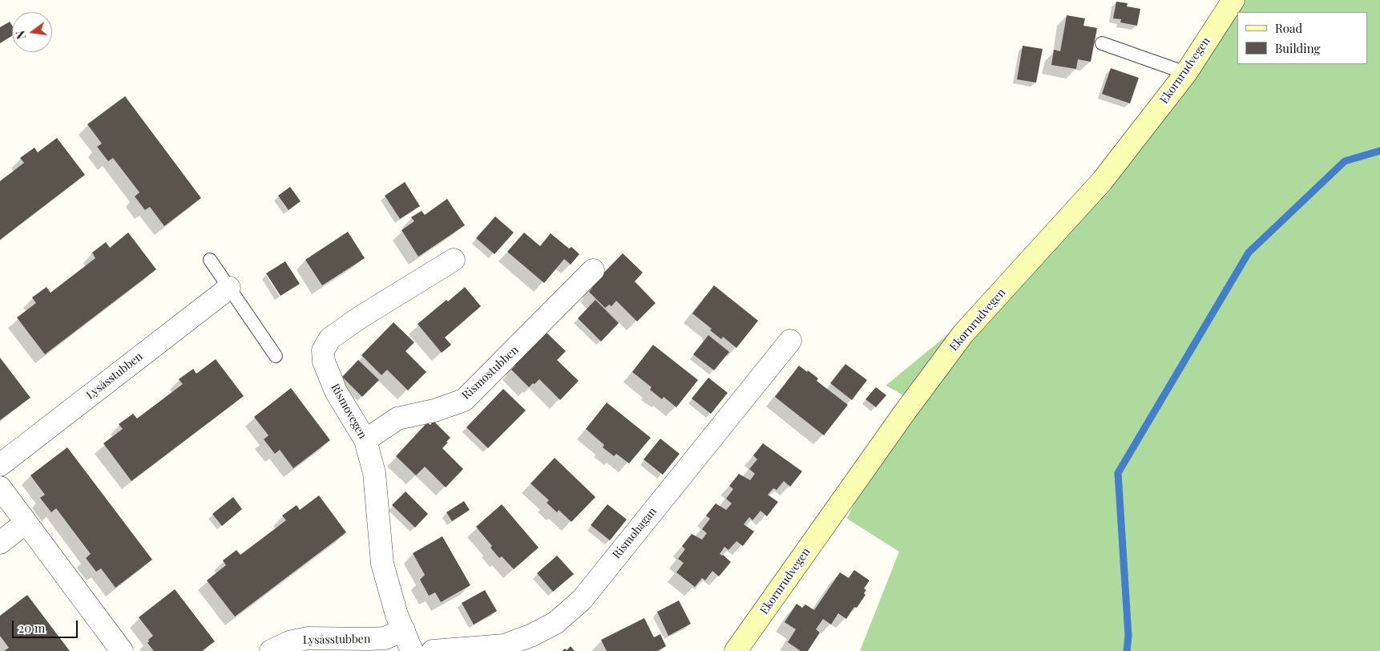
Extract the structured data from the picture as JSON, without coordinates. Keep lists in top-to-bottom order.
{
  "streets": {
    "main road": ["Ekornrudvegen"],
    "street": [
      "Rismostubben",
      "Lysåsstubben",
      "Rismovegen",
      "Rismohagan"
    ]
  },
  "crossings": [
    ["Rismostubben", "Rismovegen"],
    ["Lysåsstubben", "Rismovegen"]
  ],
  "legend": ["Road", "Building"],
  "scale_bar": "20 m",
  "north": "left"
}
